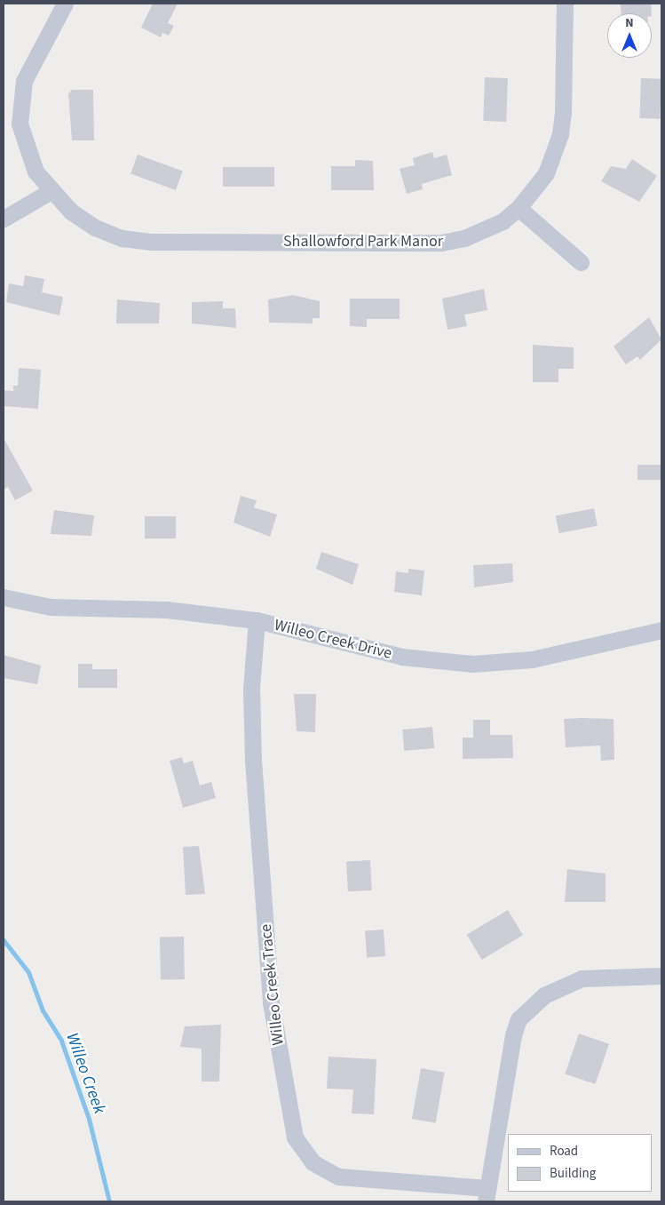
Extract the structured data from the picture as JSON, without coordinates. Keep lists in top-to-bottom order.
{
  "streets": {
    "street": ["Shallowford Park Manor", "Willeo Creek Drive", "Willeo Creek Trace"]
  },
  "crossings": [
    ["Willeo Creek Drive", "Willeo Creek Trace"]
  ],
  "water": ["Willeo Creek"],
  "legend": ["Road", "Building"],
  "north": "top"
}
